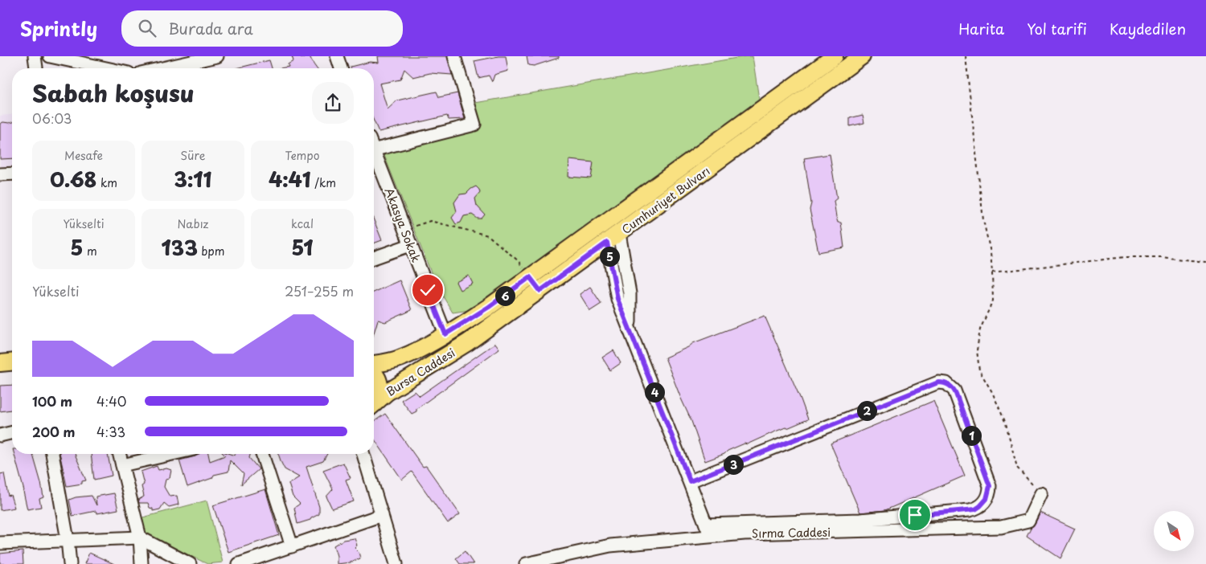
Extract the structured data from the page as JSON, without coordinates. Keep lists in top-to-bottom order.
{
  "streets": {
    "main road": ["Cumhuriyet Bulvarı", "Bursa Caddesi"],
    "street": ["Akasya Sokak", "Sırma Caddesi"]
  },
  "crossings": [
    ["Cumhuriyet Bulvarı", "Akasya Sokak"],
    ["Cumhuriyet Bulvarı", "Bursa Caddesi"],
    ["Akasya Sokak", "Bursa Caddesi"]
  ],
  "north": "bottom right",
  "page": {
    "header": "Sprintly",
    "search": "Burada ara",
    "nav": ["Harita", "Yol tarifi", "Kaydedilen"],
    "heading": ["Sabah koşusu", "06:03"],
    "stats": [
      ["Mesafe", "0.68 km"],
      ["Süre", "3:11"],
      ["Tempo", "4:41 /km"],
      ["Yükselti", "5 m"],
      ["Nabız", "133 bpm"],
      ["kcal", "51"]
    ],
    "pins": [
      "5",
      "6",
      "4",
      "2",
      "1",
      "3"
    ],
    "chart": ["Yükselti", "251–255 m"],
    "list": [
      {
        "name": "100 m",
        "note": "4:40"
      },
      {
        "name": "200 m",
        "note": "4:33"
      }
    ]
  }
}
